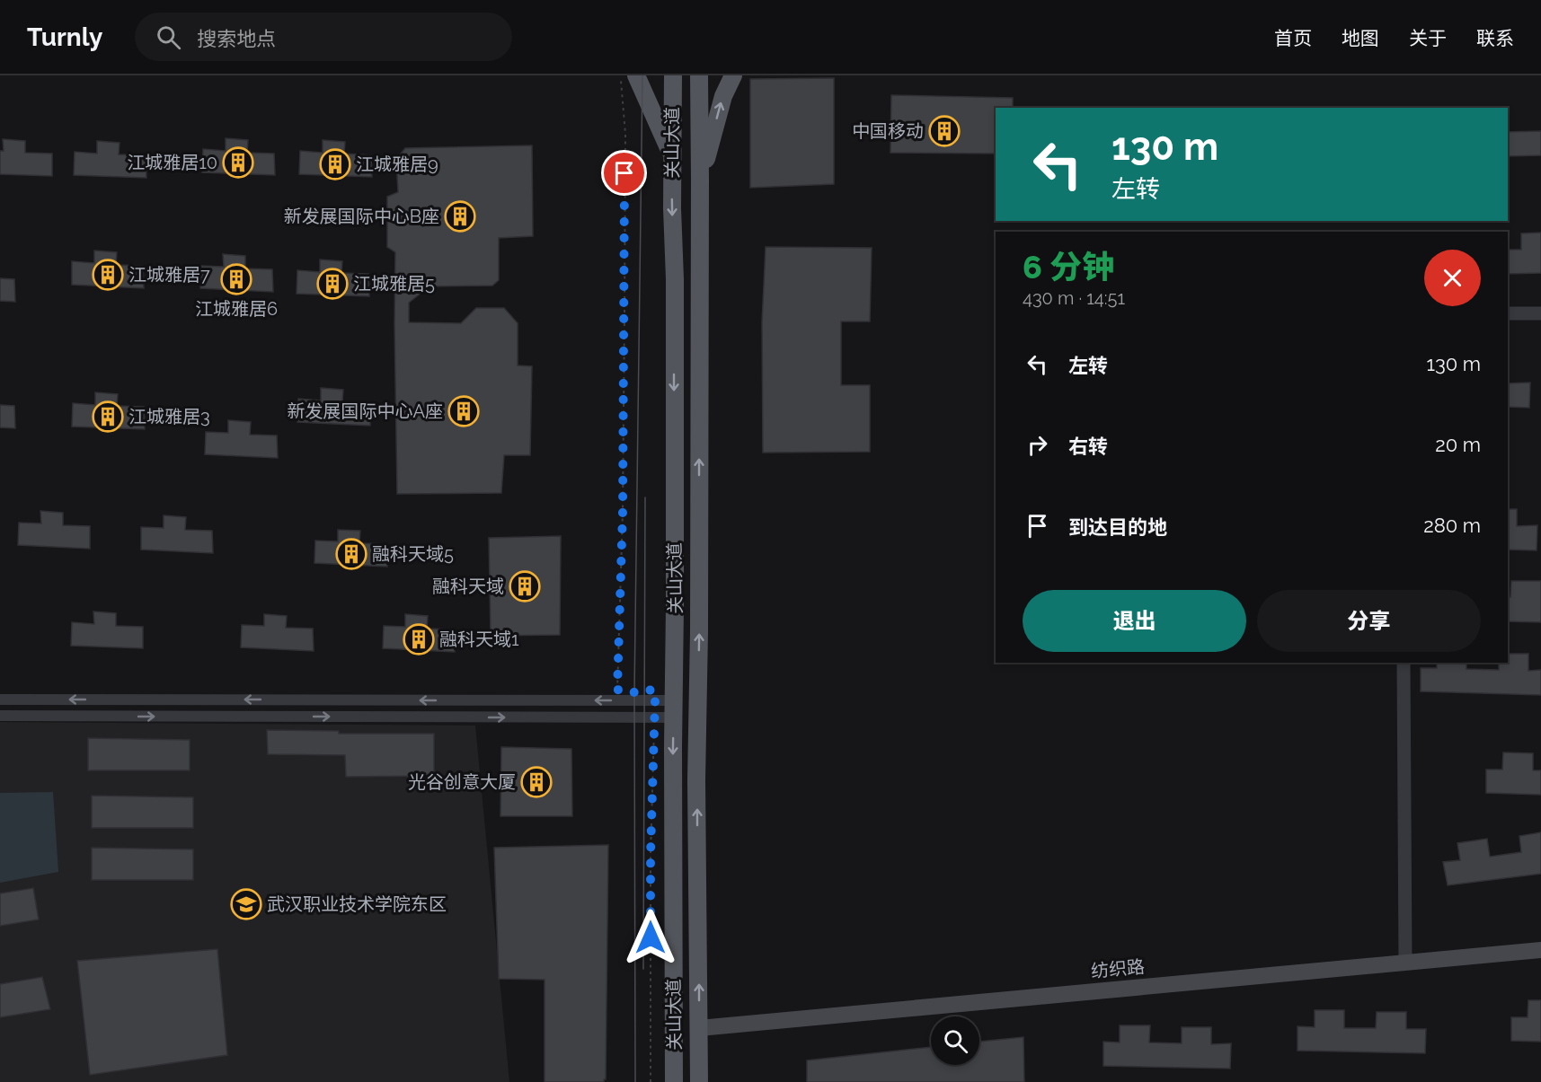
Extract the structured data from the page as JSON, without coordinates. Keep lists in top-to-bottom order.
{
  "streets": {
    "main road": ["关山大道", "纺织路"]
  },
  "crossings": [
    ["关山大道", "纺织路"]
  ],
  "places": {
    "building": [
      "中国移动",
      "江城雅居10",
      "江城雅居9",
      "新发展国际中心B座",
      "江城雅居7",
      "江城雅居6",
      "江城雅居5",
      "新发展国际中心A座",
      "江城雅居3",
      "融科天域5",
      "融科天域",
      "融科天域1",
      "光谷创意大厦"
    ],
    "school or university": ["武汉职业技术学院东区"]
  },
  "page": {
    "header": "Turnly",
    "search": "搜索地点",
    "nav": [
      "首页",
      "地图",
      "关于",
      "联系"
    ],
    "turn": ["130 m", "左转"],
    "heading": ["6 分钟", "430 m · 14:51"],
    "list": [
      {
        "name": "左转",
        "value": "130 m"
      },
      {
        "name": "右转",
        "value": "20 m"
      },
      {
        "name": "到达目的地",
        "value": "280 m"
      }
    ],
    "buttons": ["退出", "分享"]
  }
}
